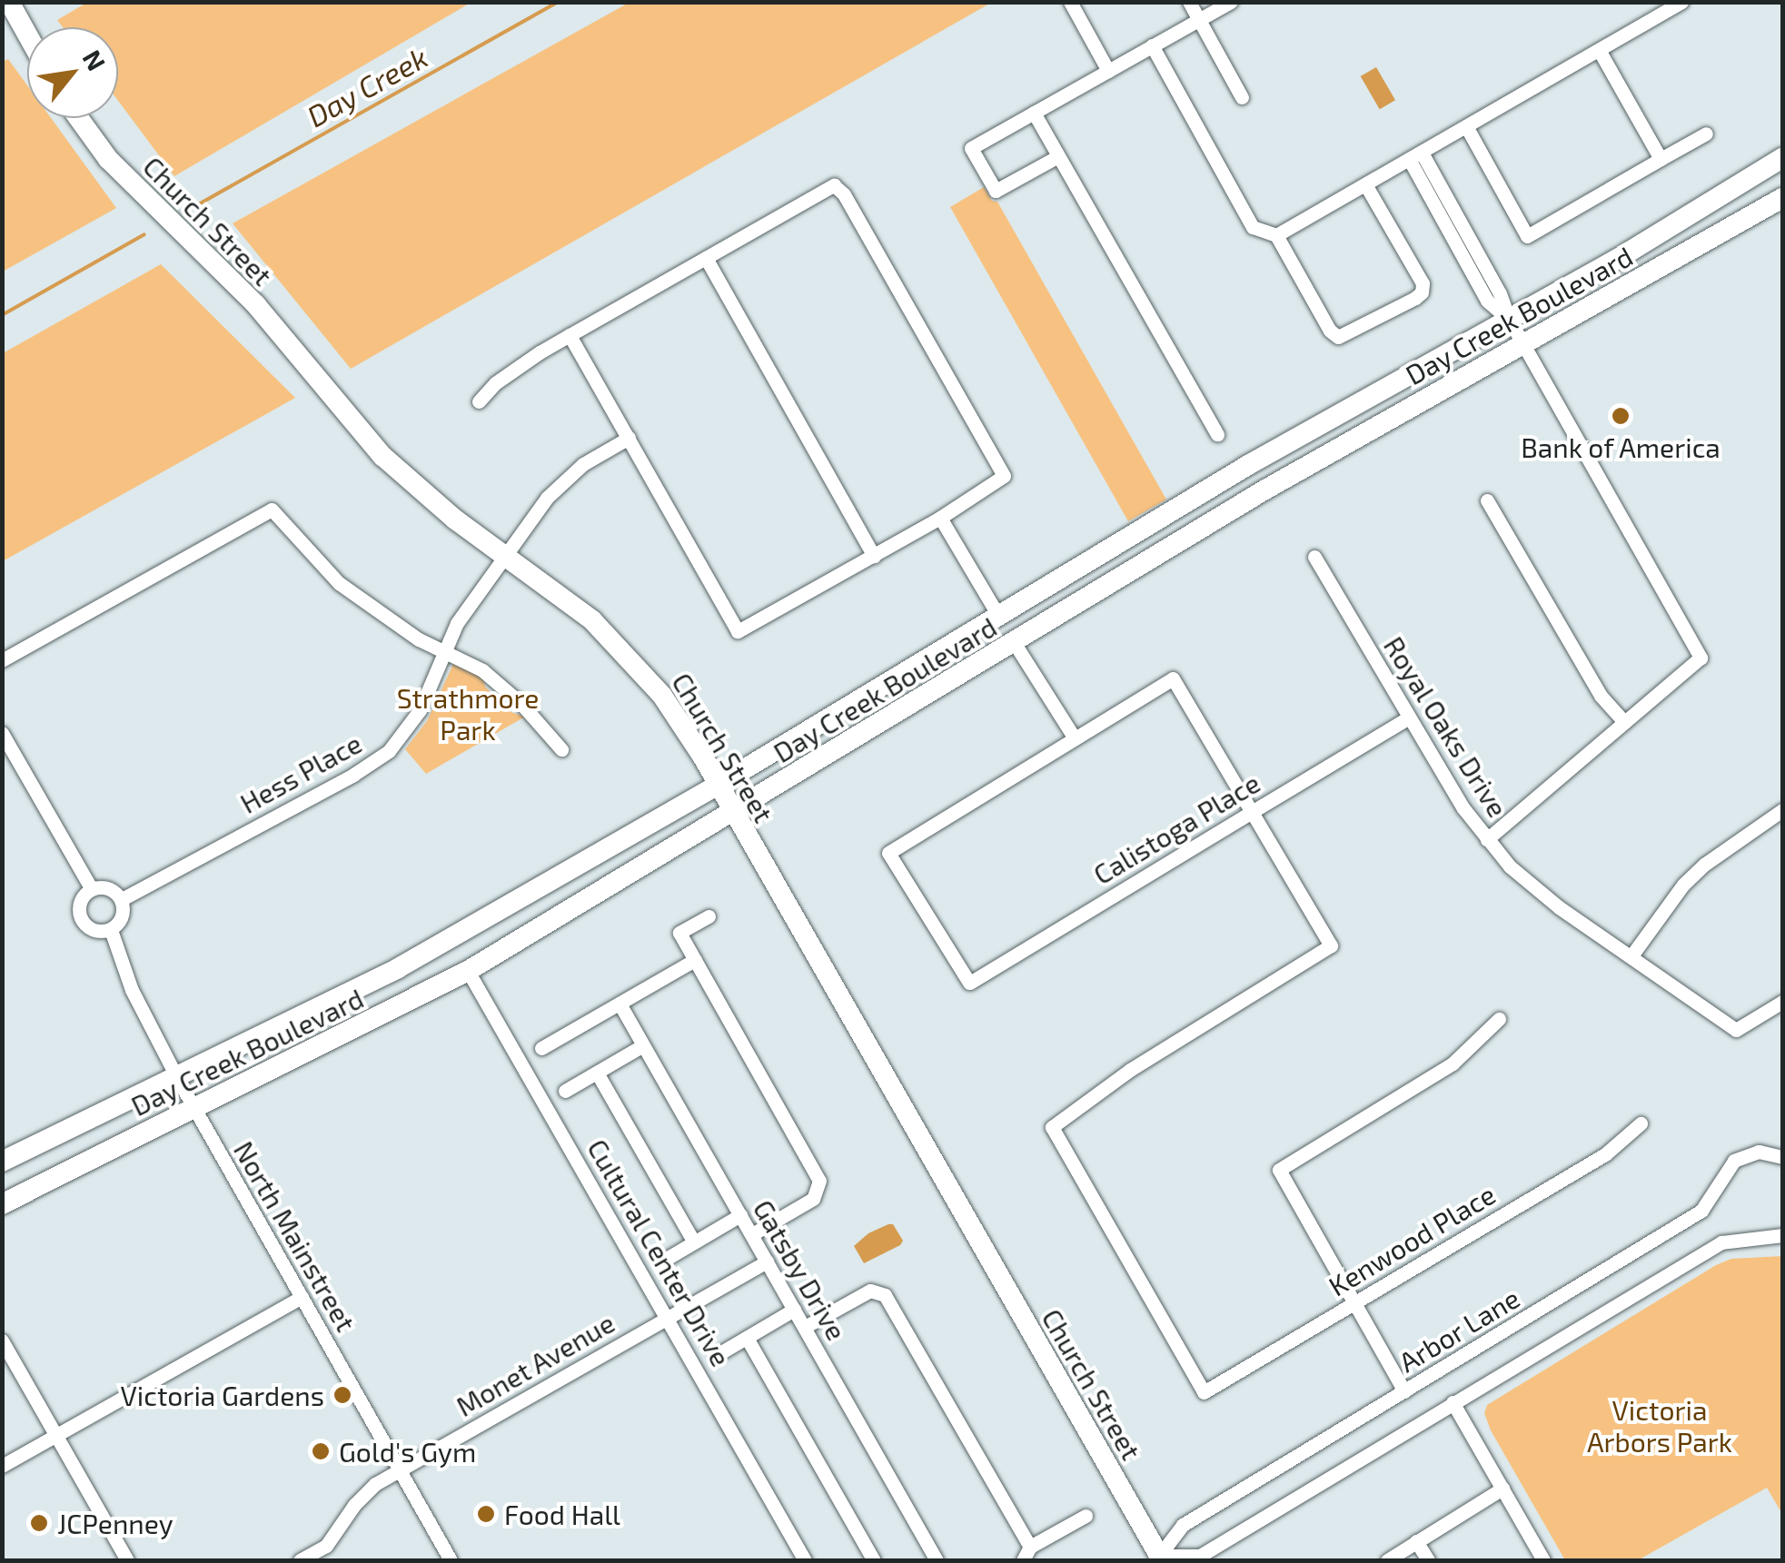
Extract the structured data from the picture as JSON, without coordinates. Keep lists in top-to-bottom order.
{
  "streets": {
    "main road": ["Church Street", "Day Creek Boulevard"],
    "street": [
      "Royal Oaks Drive",
      "Hess Place",
      "Calistoga Place",
      "North Mainstreet",
      "Kenwood Place",
      "Cultural Center Drive",
      "Gatsby Drive",
      "Arbor Lane",
      "Monet Avenue"
    ]
  },
  "crossings": [
    ["Church Street", "Day Creek Boulevard"],
    ["Church Street", "Hess Place"],
    ["Church Street", "Arbor Lane"],
    ["Day Creek Boulevard", "North Mainstreet"],
    ["Day Creek Boulevard", "Cultural Center Drive"],
    ["Royal Oaks Drive", "Calistoga Place"],
    ["Hess Place", "North Mainstreet"],
    ["Calistoga Place", "Kenwood Place"],
    ["North Mainstreet", "Monet Avenue"],
    ["Cultural Center Drive", "Monet Avenue"],
    ["Gatsby Drive", "Monet Avenue"]
  ],
  "water": ["Day Creek"],
  "parks": ["Strathmore Park", "Victoria Arbors Park"],
  "places": [
    "Bank of America",
    "Victoria Gardens",
    "Gold's Gym",
    "Food Hall",
    "JCPenney"
  ],
  "north": "top right"
}
